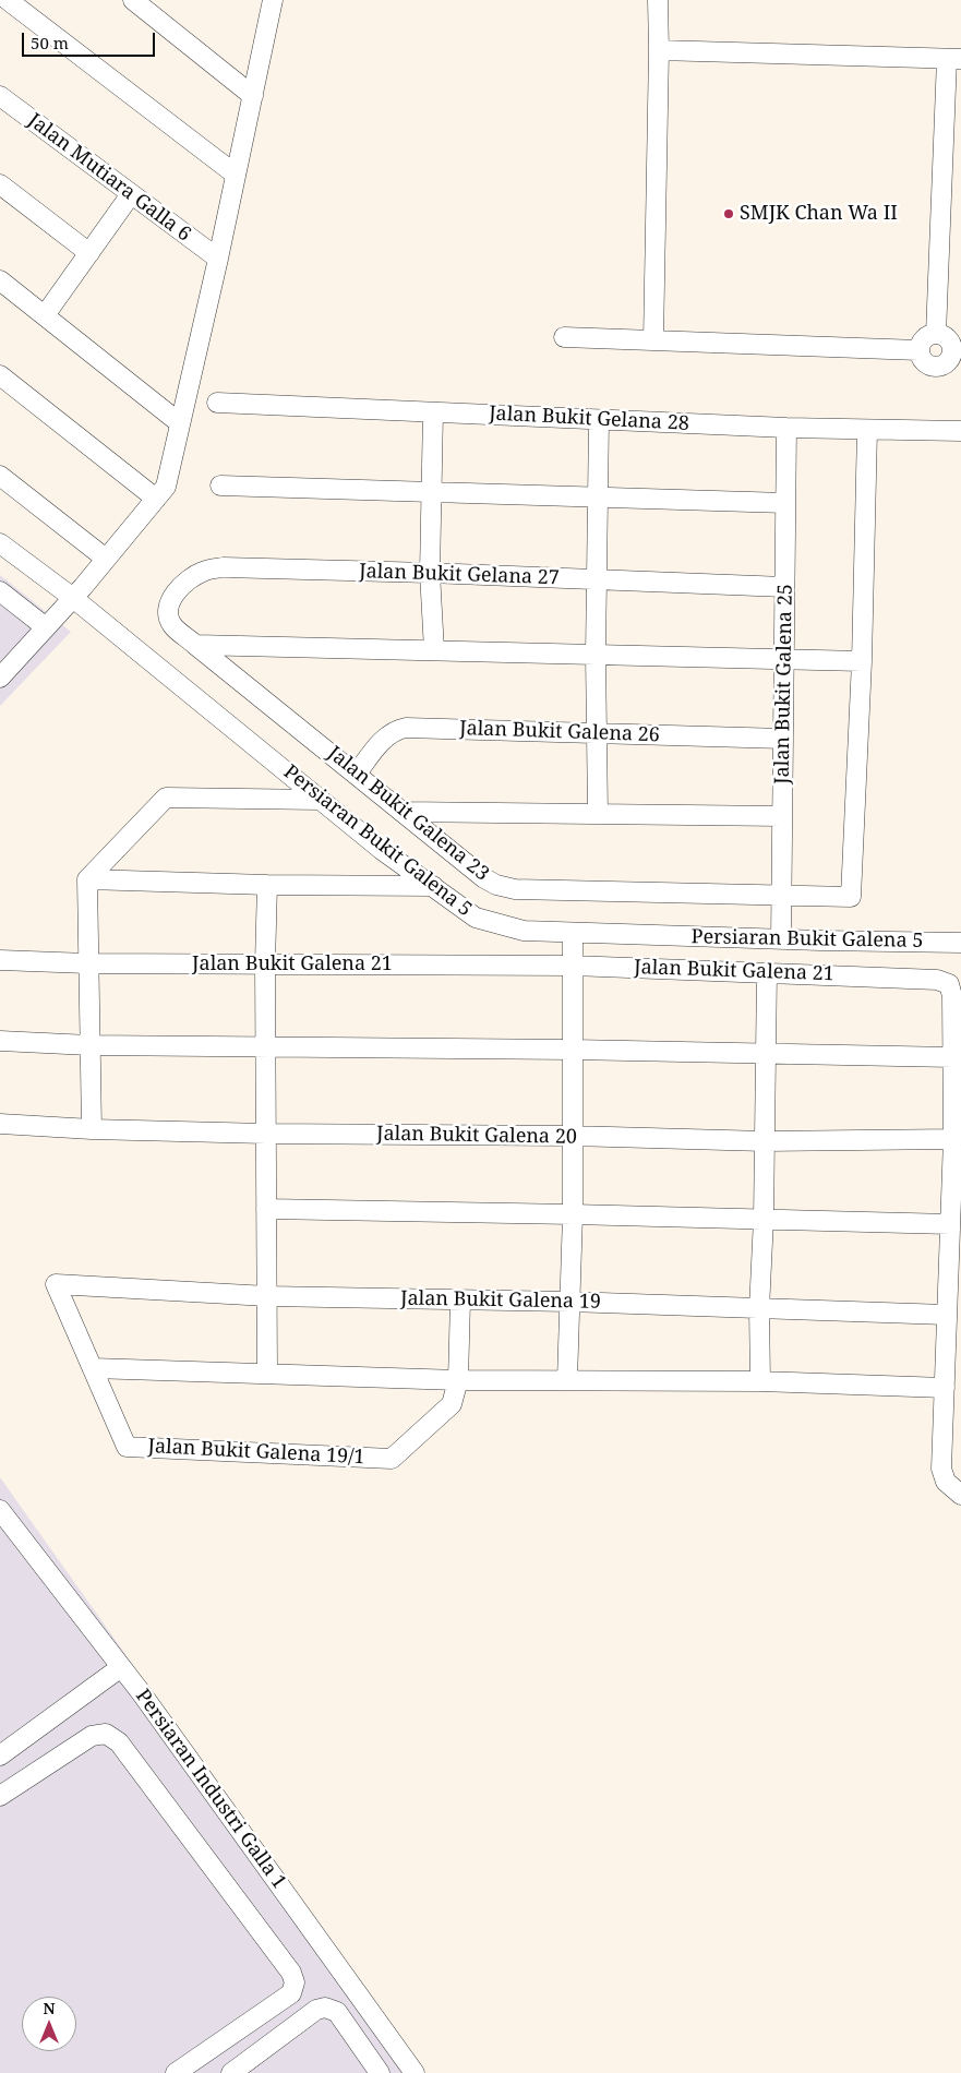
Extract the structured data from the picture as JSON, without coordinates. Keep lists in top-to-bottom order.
{
  "streets": {
    "street": [
      "Jalan Mutiara Galla 6",
      "Jalan Bukit Gelana 28",
      "Jalan Bukit Gelana 27",
      "Jalan Bukit Galena 25",
      "Jalan Bukit Galena 26",
      "Jalan Bukit Galena 23",
      "Persiaran Bukit Galena 5",
      "Jalan Bukit Galena 21",
      "Jalan Bukit Galena 20",
      "Jalan Bukit Galena 19",
      "Jalan Bukit Galena 19/1",
      "Persiaran Industri Galla 1"
    ]
  },
  "crossings": [
    ["Jalan Bukit Gelana 28", "Jalan Bukit Galena 25"],
    ["Jalan Bukit Gelana 27", "Jalan Bukit Galena 25"],
    ["Jalan Bukit Gelana 27", "Jalan Bukit Galena 23"],
    ["Jalan Bukit Galena 25", "Jalan Bukit Galena 26"],
    ["Jalan Bukit Galena 25", "Jalan Bukit Galena 23"],
    ["Jalan Bukit Galena 25", "Persiaran Bukit Galena 5"],
    ["Jalan Bukit Galena 26", "Jalan Bukit Galena 23"],
    ["Jalan Bukit Galena 21", "Jalan Bukit Galena 20"],
    ["Jalan Bukit Galena 21", "Jalan Bukit Galena 19"],
    ["Jalan Bukit Galena 19", "Jalan Bukit Galena 19/1"]
  ],
  "places": ["SMJK Chan Wa II"],
  "scale_bar": "50 m",
  "north": "top"
}
